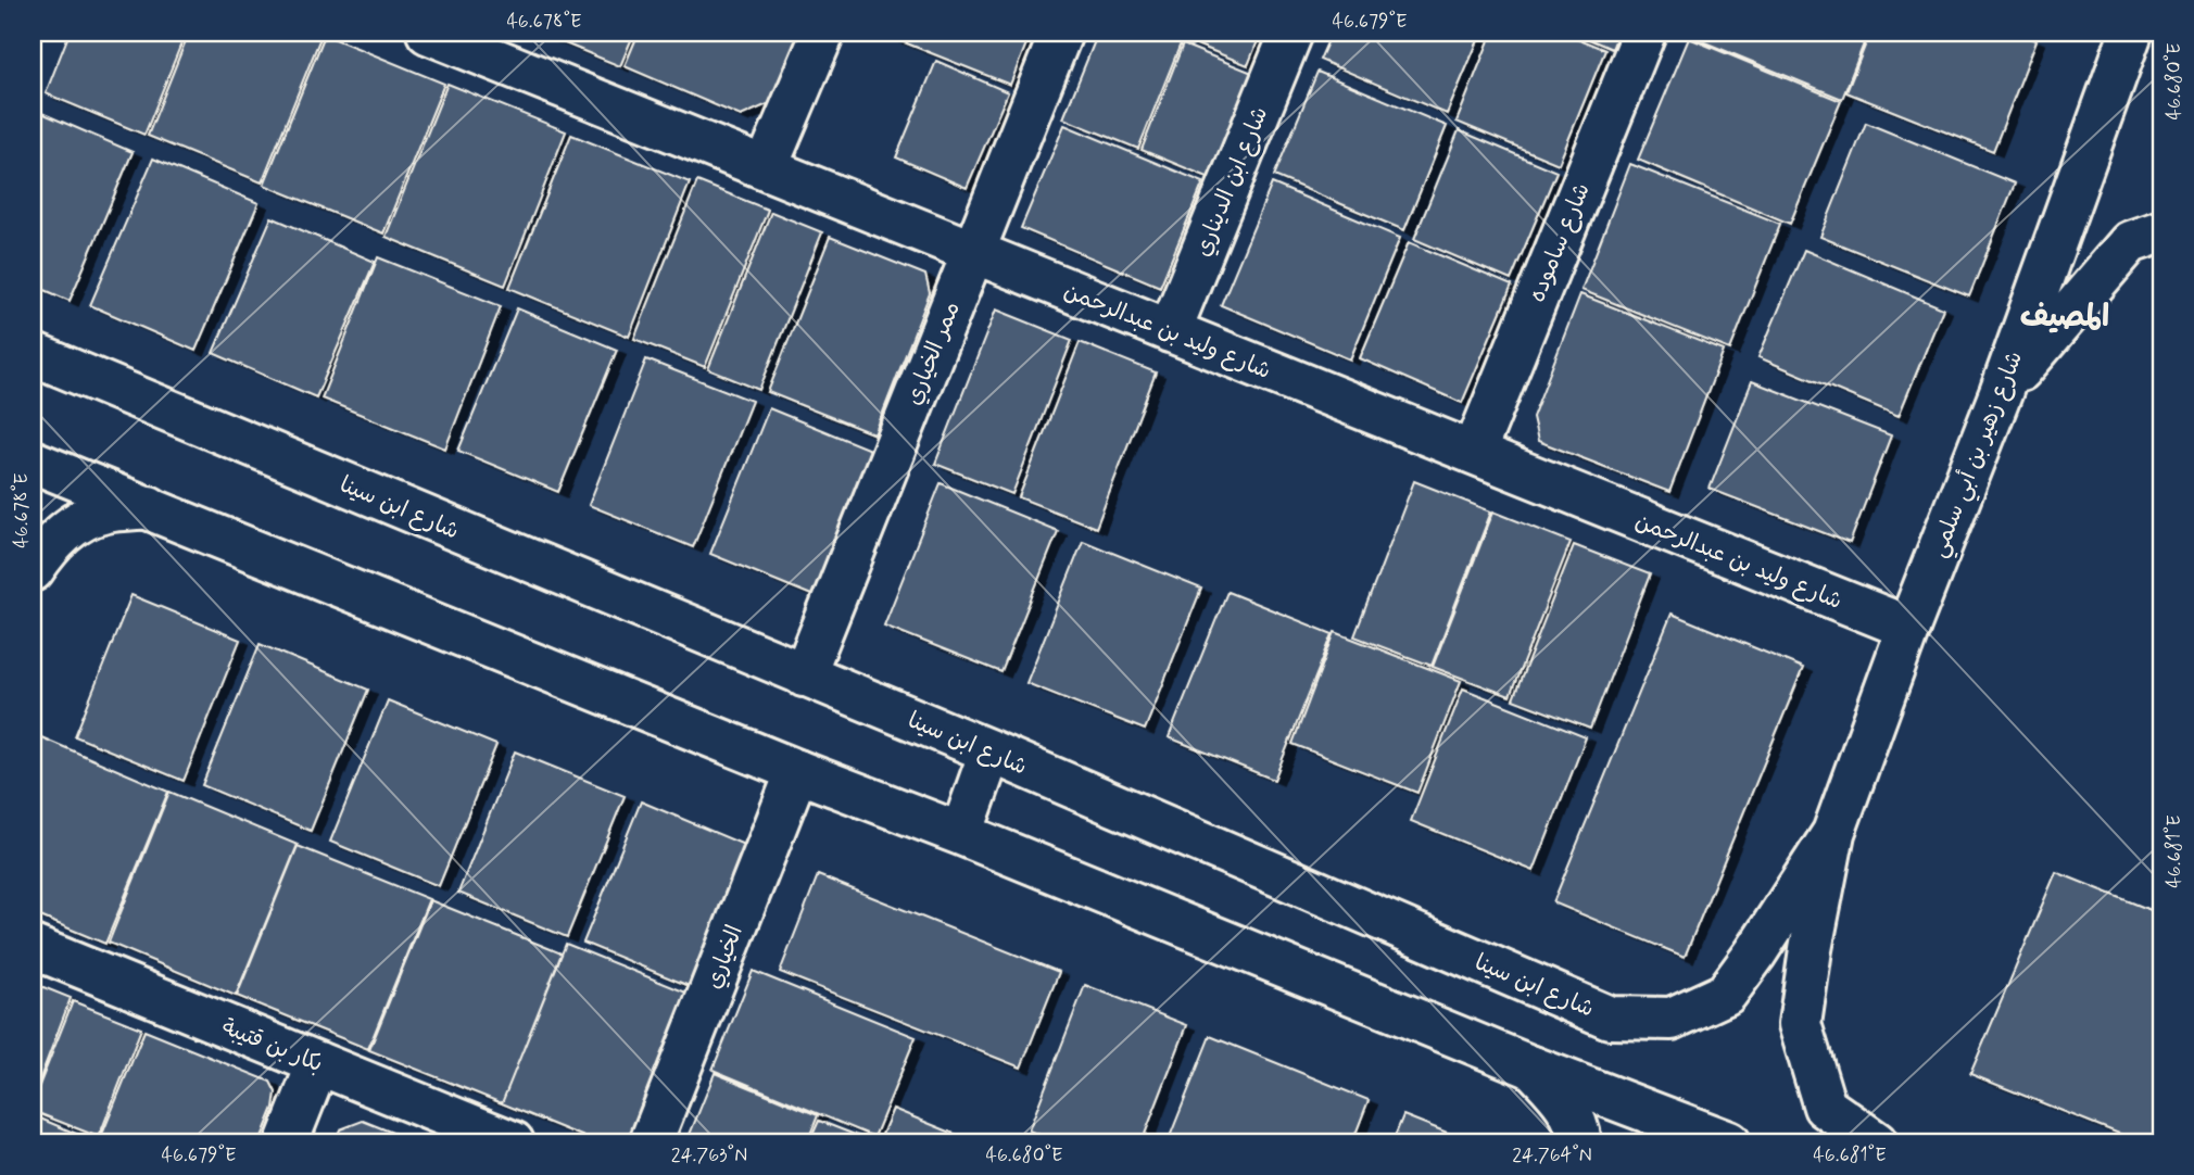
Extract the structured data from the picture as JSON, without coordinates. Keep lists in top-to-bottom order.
{
  "streets": {
    "street": [
      "شارع ابن الديناري",
      "شارع ساموده",
      "شارع وليد بن عبدالرحمن",
      "ممر الخياري",
      "شارع زهير بن أبي سلمي",
      "شارع ابن سينا",
      "الخياري",
      "بكار بن قتيبة"
    ]
  },
  "crossings": [
    ["شارع ابن الديناري", "شارع وليد بن عبدالرحمن"],
    ["شارع ساموده", "شارع وليد بن عبدالرحمن"],
    ["شارع وليد بن عبدالرحمن", "ممر الخياري"],
    ["شارع وليد بن عبدالرحمن", "شارع زهير بن أبي سلمي"],
    ["ممر الخياري", "شارع ابن سينا"],
    ["شارع زهير بن أبي سلمي", "شارع ابن سينا"]
  ],
  "districts": ["المصيف"],
  "coordinates": [
    "46.678°E",
    "46.679°E",
    "46.680°E",
    "46.681°E",
    "24.763°N",
    "24.764°N"
  ]
}
